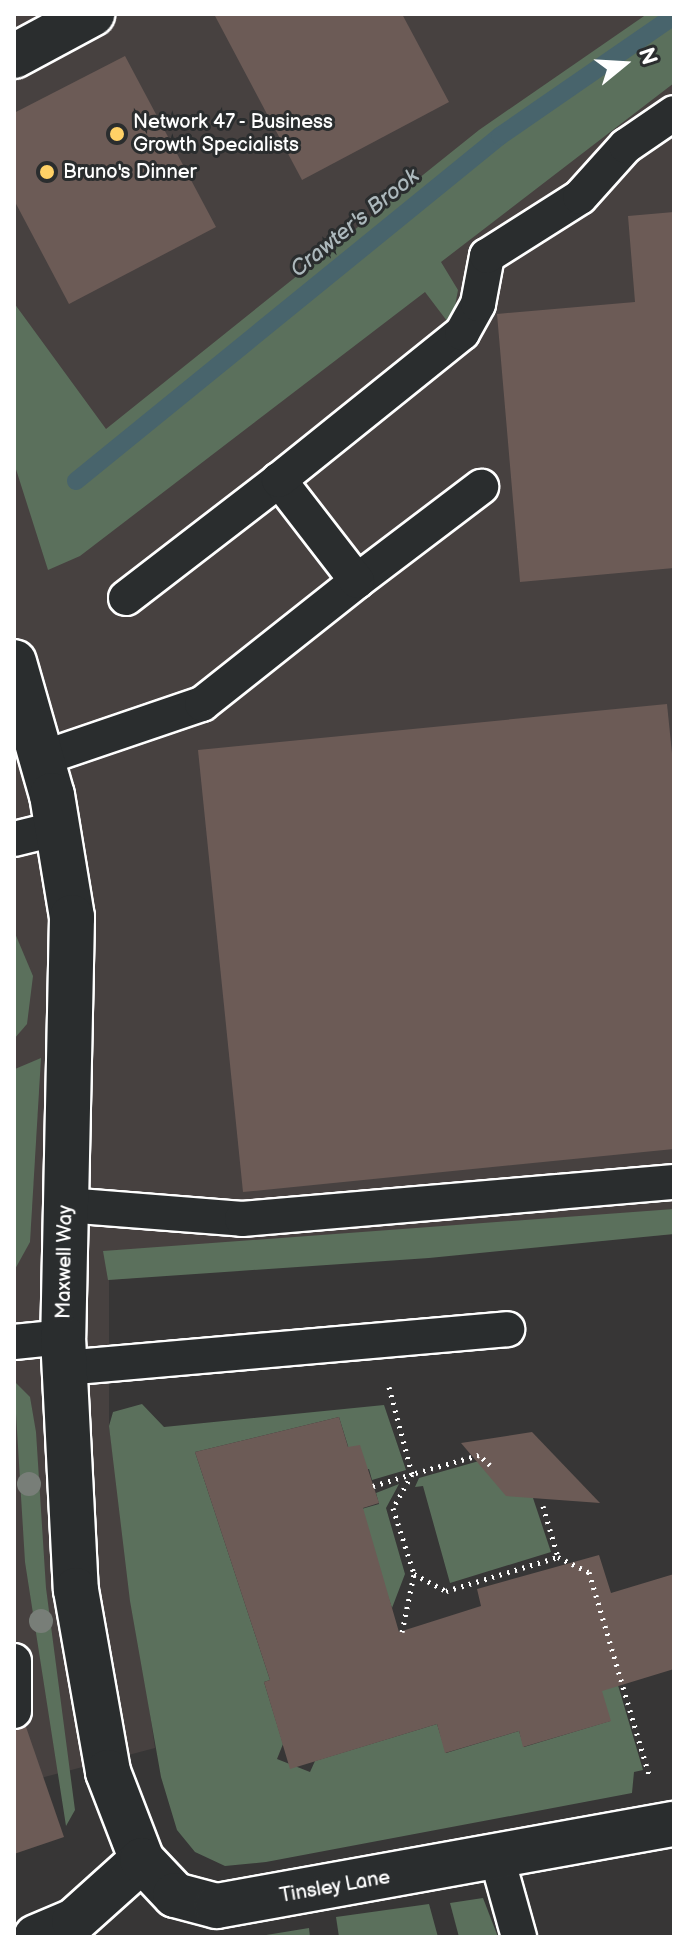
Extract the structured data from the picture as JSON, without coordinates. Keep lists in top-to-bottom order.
{
  "streets": {
    "street": ["Maxwell Way", "Tinsley Lane"]
  },
  "crossings": [
    ["Maxwell Way", "Tinsley Lane"]
  ],
  "water": ["Crawter's Brook"],
  "places": ["Network 47 - Business Growth Specialists", "Bruno's Dinner"],
  "north": "right"
}
